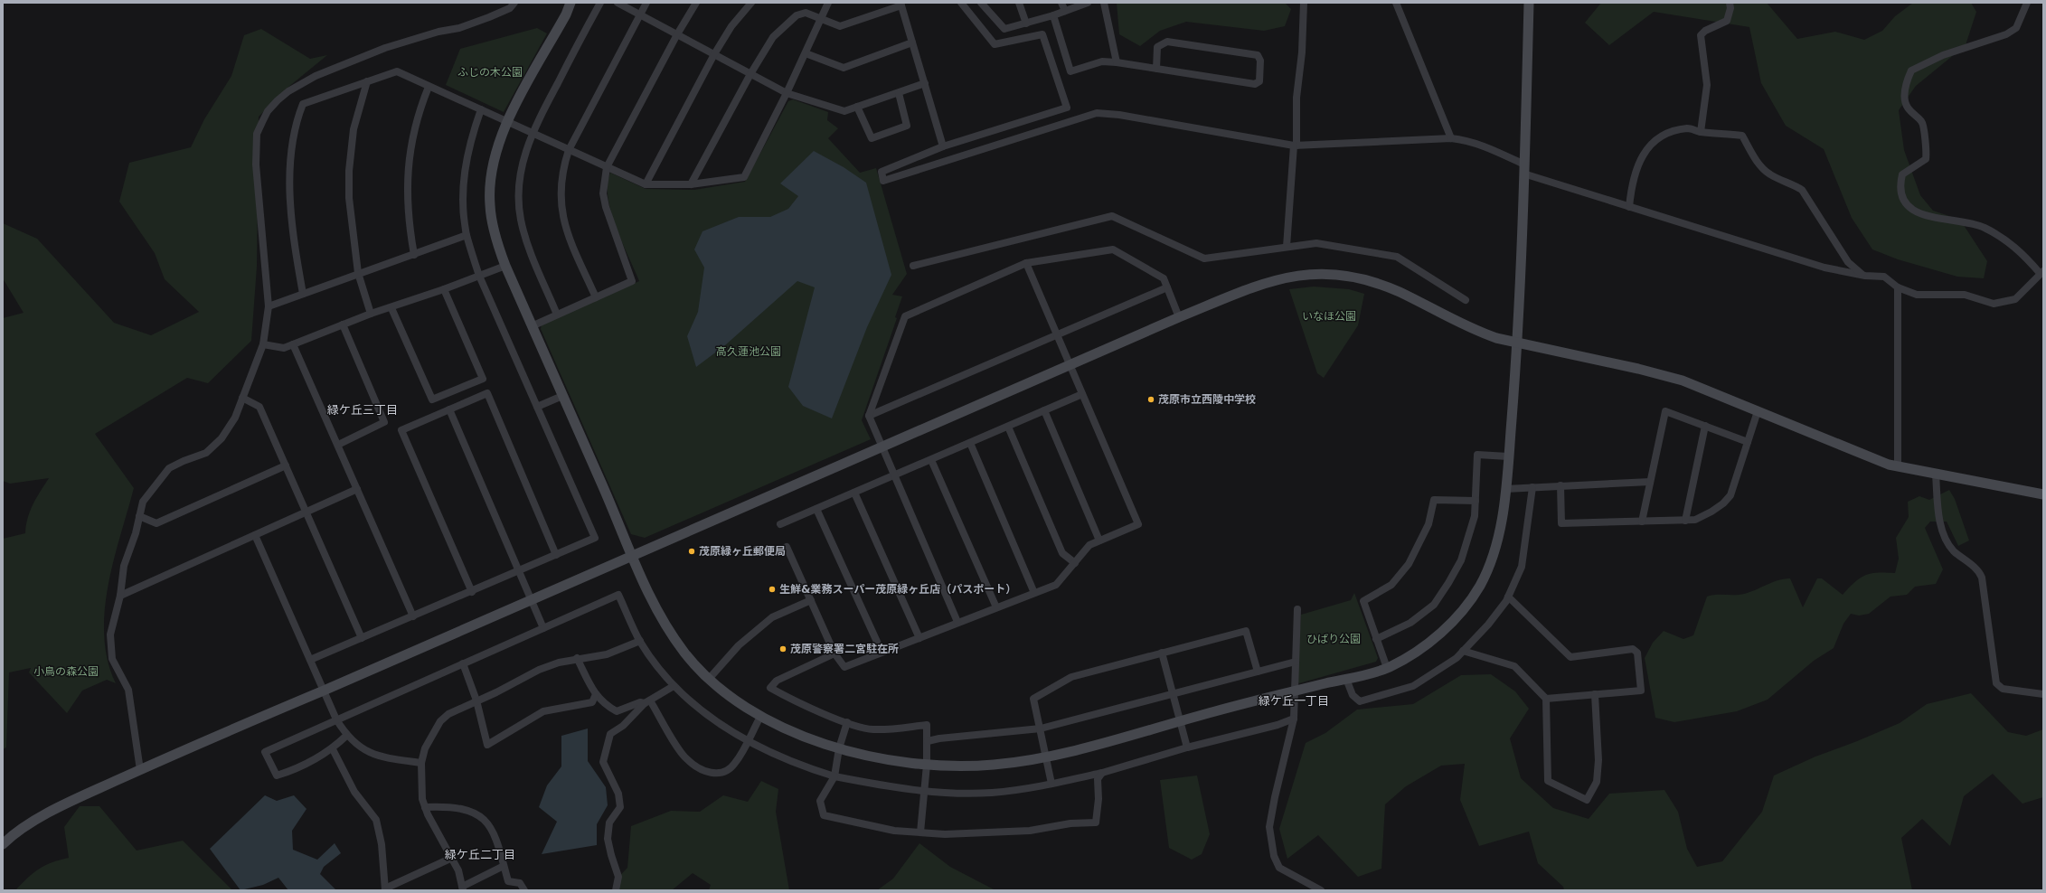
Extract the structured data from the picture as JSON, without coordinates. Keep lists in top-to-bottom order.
{
  "districts": ["緑ケ丘三丁目", "緑ケ丘一丁目", "緑ケ丘二丁目"],
  "parks": [
    "ふじの木公園",
    "いなほ公園",
    "高久蓮池公園",
    "ひばり公園",
    "小鳥の森公園"
  ],
  "places": [
    "茂原市立西陵中学校",
    "茂原緑ヶ丘郵便局",
    "生鮮&業務スーパー茂原緑ヶ丘店（パスポート）",
    "茂原警察署二宮駐在所"
  ]
}
